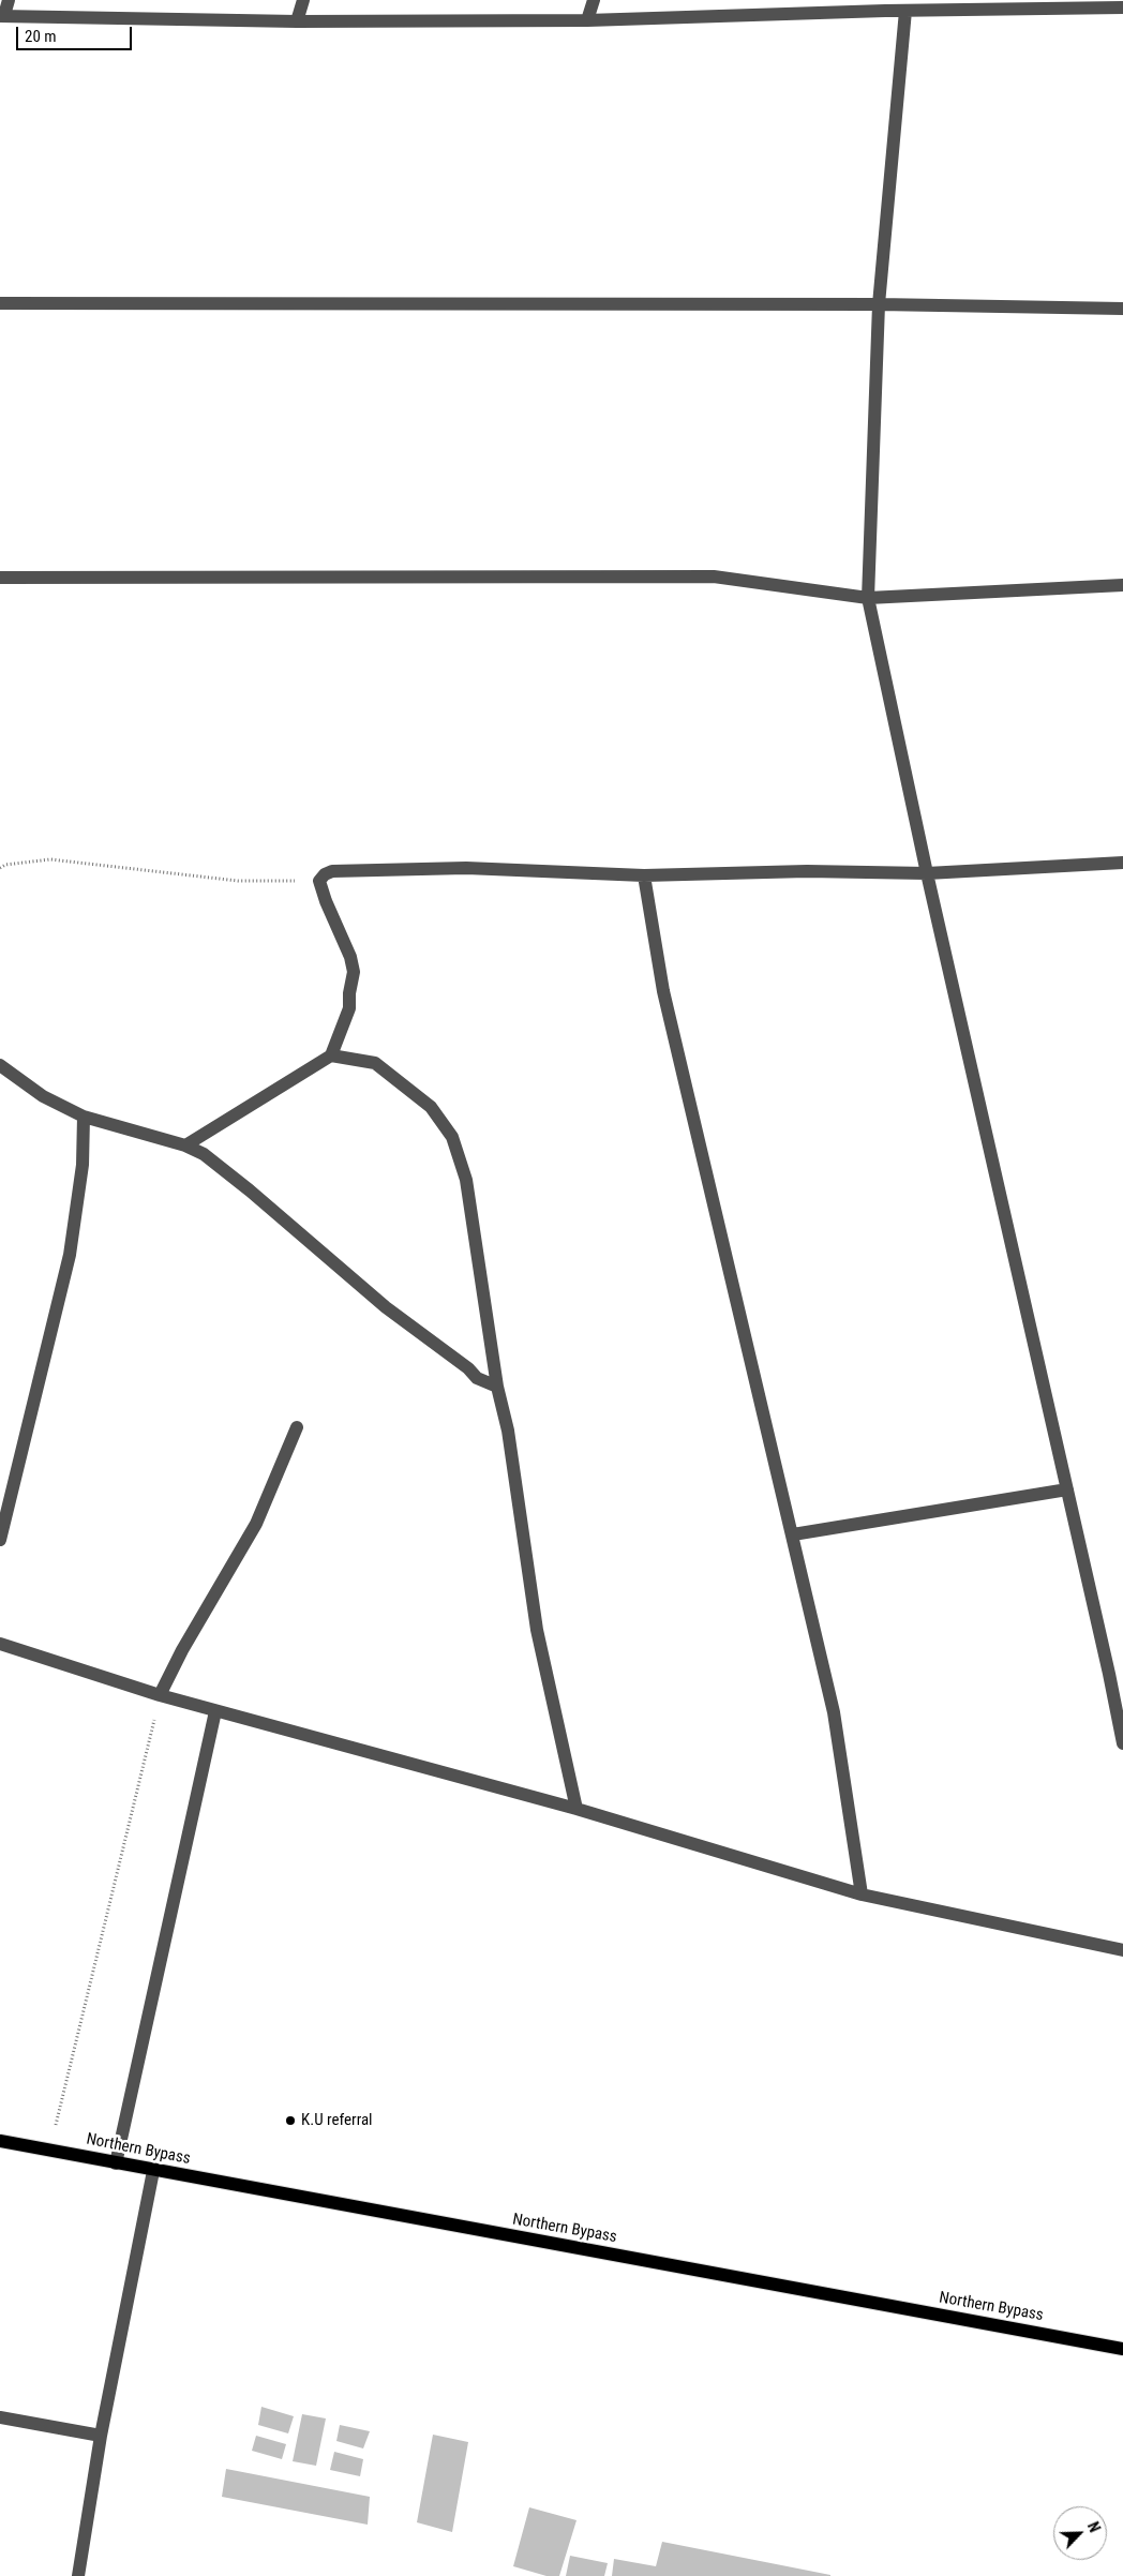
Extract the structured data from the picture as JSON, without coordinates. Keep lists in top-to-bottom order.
{
  "streets": {
    "main road": ["Northern Bypass"]
  },
  "places": ["K.U referral"],
  "scale_bar": "20 m",
  "north": "top right"
}
